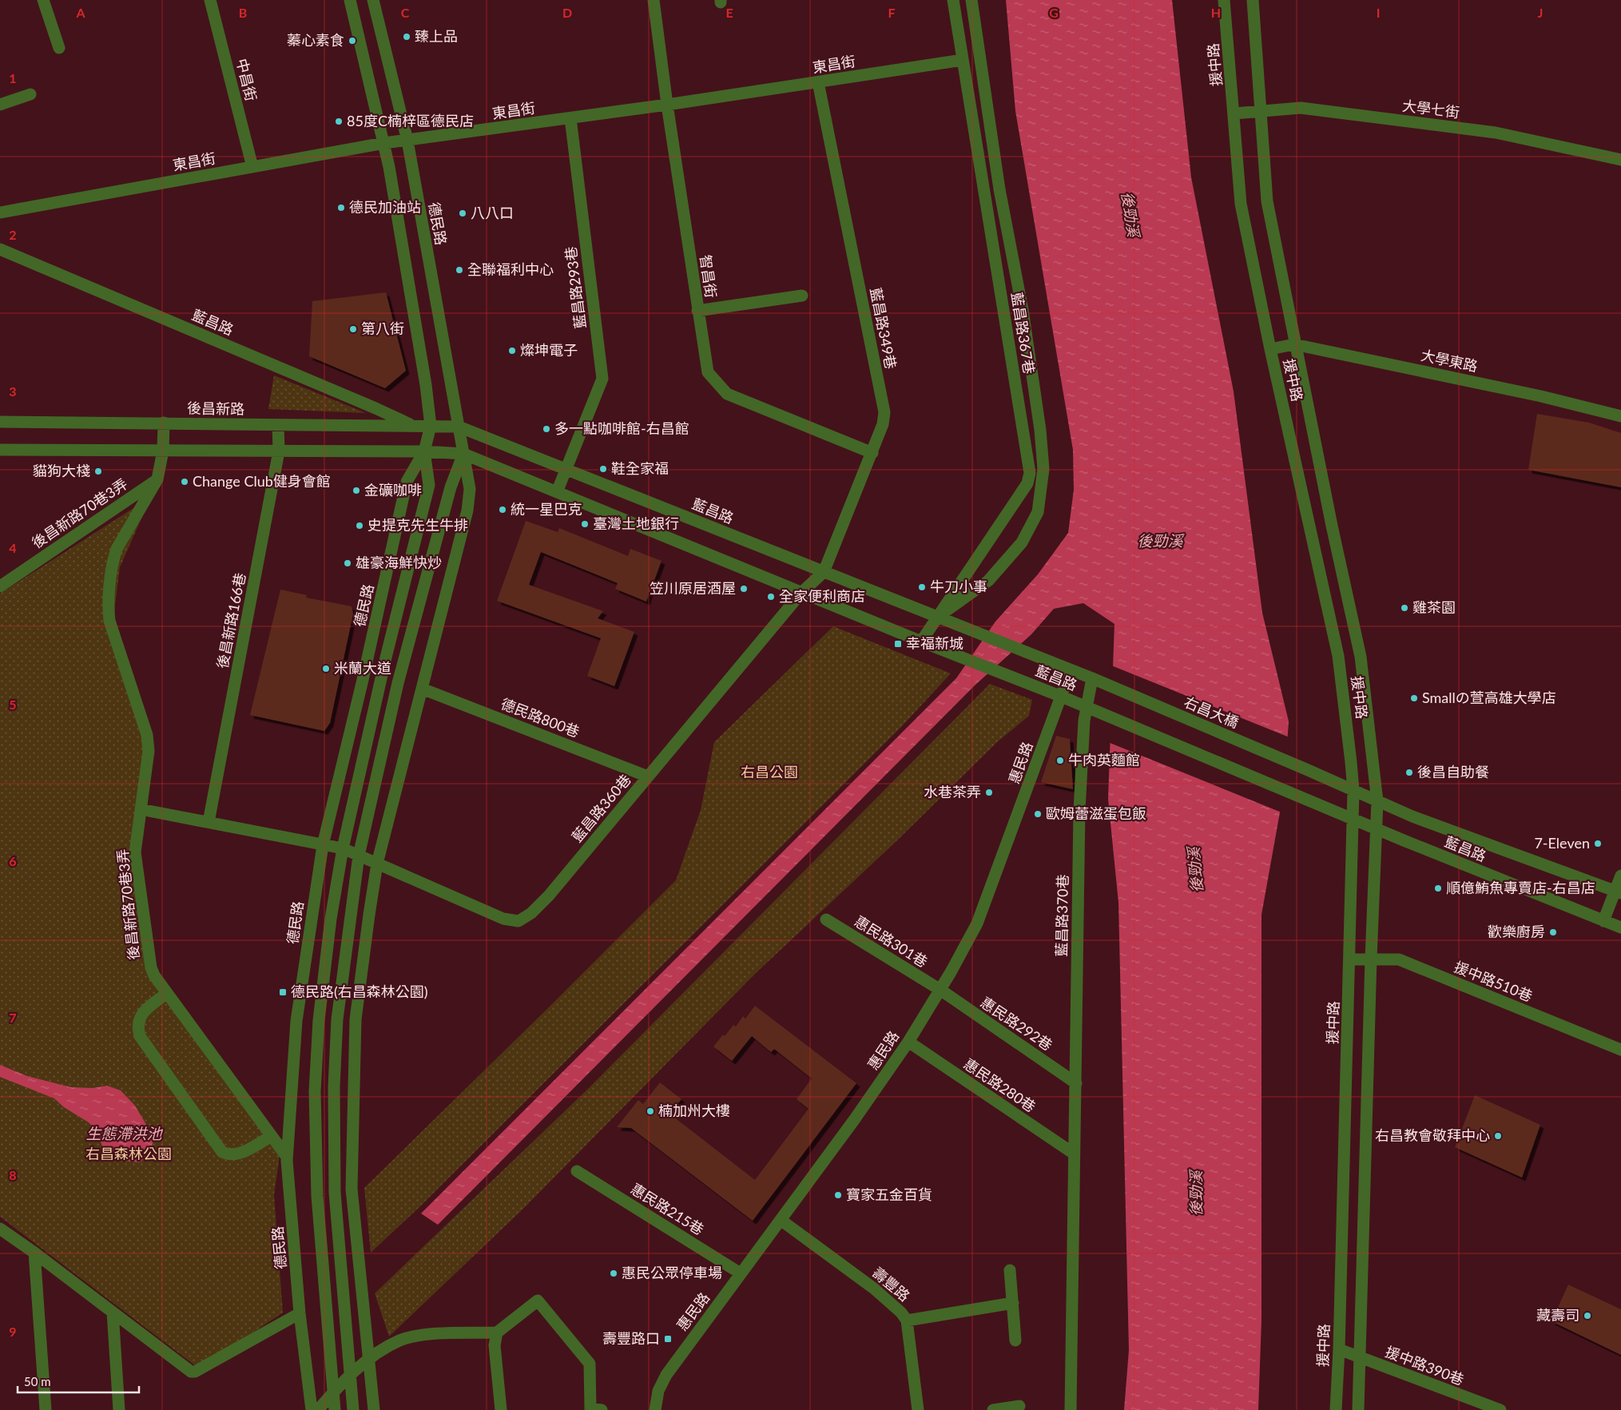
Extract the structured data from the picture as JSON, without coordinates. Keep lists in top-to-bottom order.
{
  "streets": {
    "street": [
      "東昌街",
      "援中路",
      "中昌街",
      "大學七街",
      "德民路",
      "智昌街",
      "藍昌路293巷",
      "藍昌路",
      "藍昌路349巷",
      "藍昌路367巷",
      "大學東路",
      "後昌新路",
      "後昌新路70巷3弄",
      "後昌新路166巷",
      "右昌大橋",
      "德民路800巷",
      "惠民路",
      "藍昌路360巷",
      "藍昌路370巷",
      "惠民路301巷",
      "援中路510巷",
      "惠民路292巷",
      "惠民路280巷",
      "惠民路215巷",
      "壽豐路",
      "援中路390巷"
    ]
  },
  "crossings": [
    ["東昌街", "中昌街"],
    ["東昌街", "德民路"],
    ["東昌街", "智昌街"],
    ["東昌街", "藍昌路293巷"],
    ["東昌街", "藍昌路349巷"],
    ["東昌街", "藍昌路367巷"],
    ["援中路", "大學七街"],
    ["援中路", "藍昌路"],
    ["援中路", "大學東路"],
    ["援中路", "援中路510巷"],
    ["援中路", "援中路390巷"],
    ["德民路", "藍昌路"],
    ["德民路", "後昌新路"],
    ["德民路", "後昌新路70巷3弄"],
    ["德民路", "德民路800巷"],
    ["德民路", "藍昌路360巷"],
    ["智昌街", "藍昌路349巷"],
    ["藍昌路293巷", "藍昌路"],
    ["藍昌路", "藍昌路349巷"],
    ["藍昌路", "藍昌路367巷"],
    ["藍昌路", "後昌新路"],
    ["藍昌路", "右昌大橋"],
    ["藍昌路", "惠民路"],
    ["藍昌路", "藍昌路360巷"],
    ["藍昌路", "藍昌路370巷"],
    ["藍昌路349巷", "藍昌路360巷"],
    ["後昌新路", "後昌新路70巷3弄"],
    ["後昌新路", "後昌新路166巷"],
    ["後昌新路70巷3弄", "藍昌路360巷"],
    ["後昌新路166巷", "藍昌路360巷"],
    ["德民路800巷", "藍昌路360巷"],
    ["惠民路", "惠民路301巷"],
    ["惠民路", "惠民路292巷"],
    ["惠民路", "惠民路280巷"],
    ["惠民路", "惠民路215巷"],
    ["惠民路", "壽豐路"],
    ["藍昌路370巷", "惠民路292巷"],
    ["藍昌路370巷", "惠民路280巷"],
    ["惠民路301巷", "惠民路292巷"]
  ],
  "water": ["後勁溪", "生態滯洪池"],
  "parks": ["右昌公園", "右昌森林公園"],
  "places": {
    "other": [
      "臻上品",
      "蓁心素食",
      "85度C楠梓區德民店",
      "德民加油站",
      "八八口",
      "全聯福利中心",
      "第八街",
      "燦坤電子",
      "多一點咖啡館-右昌館",
      "鞋全家福",
      "貓狗大棧",
      "Change Club健身會館",
      "金礦咖啡",
      "統一星巴克",
      "臺灣土地銀行",
      "史提克先生牛排",
      "雄豪海鮮快炒",
      "牛刀小事",
      "笠川原居酒屋",
      "全家便利商店",
      "雞茶園",
      "米蘭大道",
      "Smallの萱高雄大學店",
      "牛肉英麵館",
      "後昌自助餐",
      "水巷茶弄",
      "歐姆蕾滋蛋包飯",
      "7-Eleven",
      "順億鮪魚專賣店-右昌店",
      "歡樂廚房",
      "楠加州大樓",
      "右昌教會敬拜中心",
      "寶家五金百貨",
      "惠民公眾停車場",
      "藏壽司"
    ],
    "transit": ["幸福新城", "德民路(右昌森林公園)", "壽豐路口"]
  },
  "scale_bar": "50 m",
  "grid": {
    "columns": [
      "A",
      "B",
      "C",
      "D",
      "E",
      "F",
      "G",
      "H",
      "I",
      "J"
    ],
    "rows": [
      "1",
      "2",
      "3",
      "4",
      "5",
      "6",
      "7",
      "8",
      "9"
    ]
  }
}
